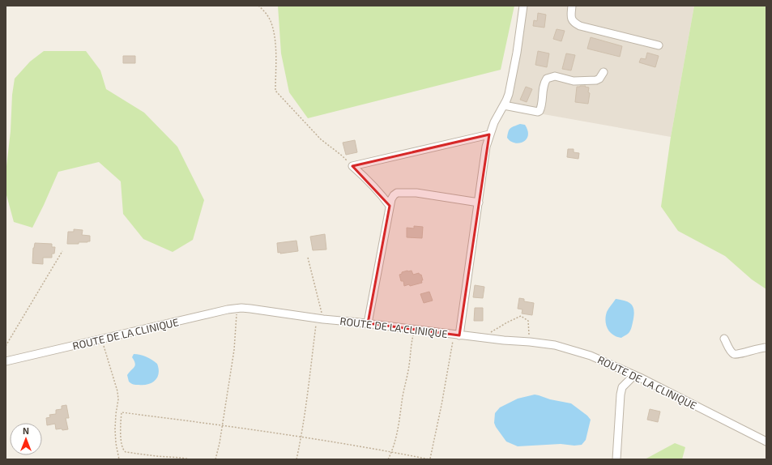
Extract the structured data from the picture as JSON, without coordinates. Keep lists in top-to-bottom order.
{
  "streets": {
    "street": ["ROUTE DE LA CLINIQUE"]
  },
  "north": "top"
}
